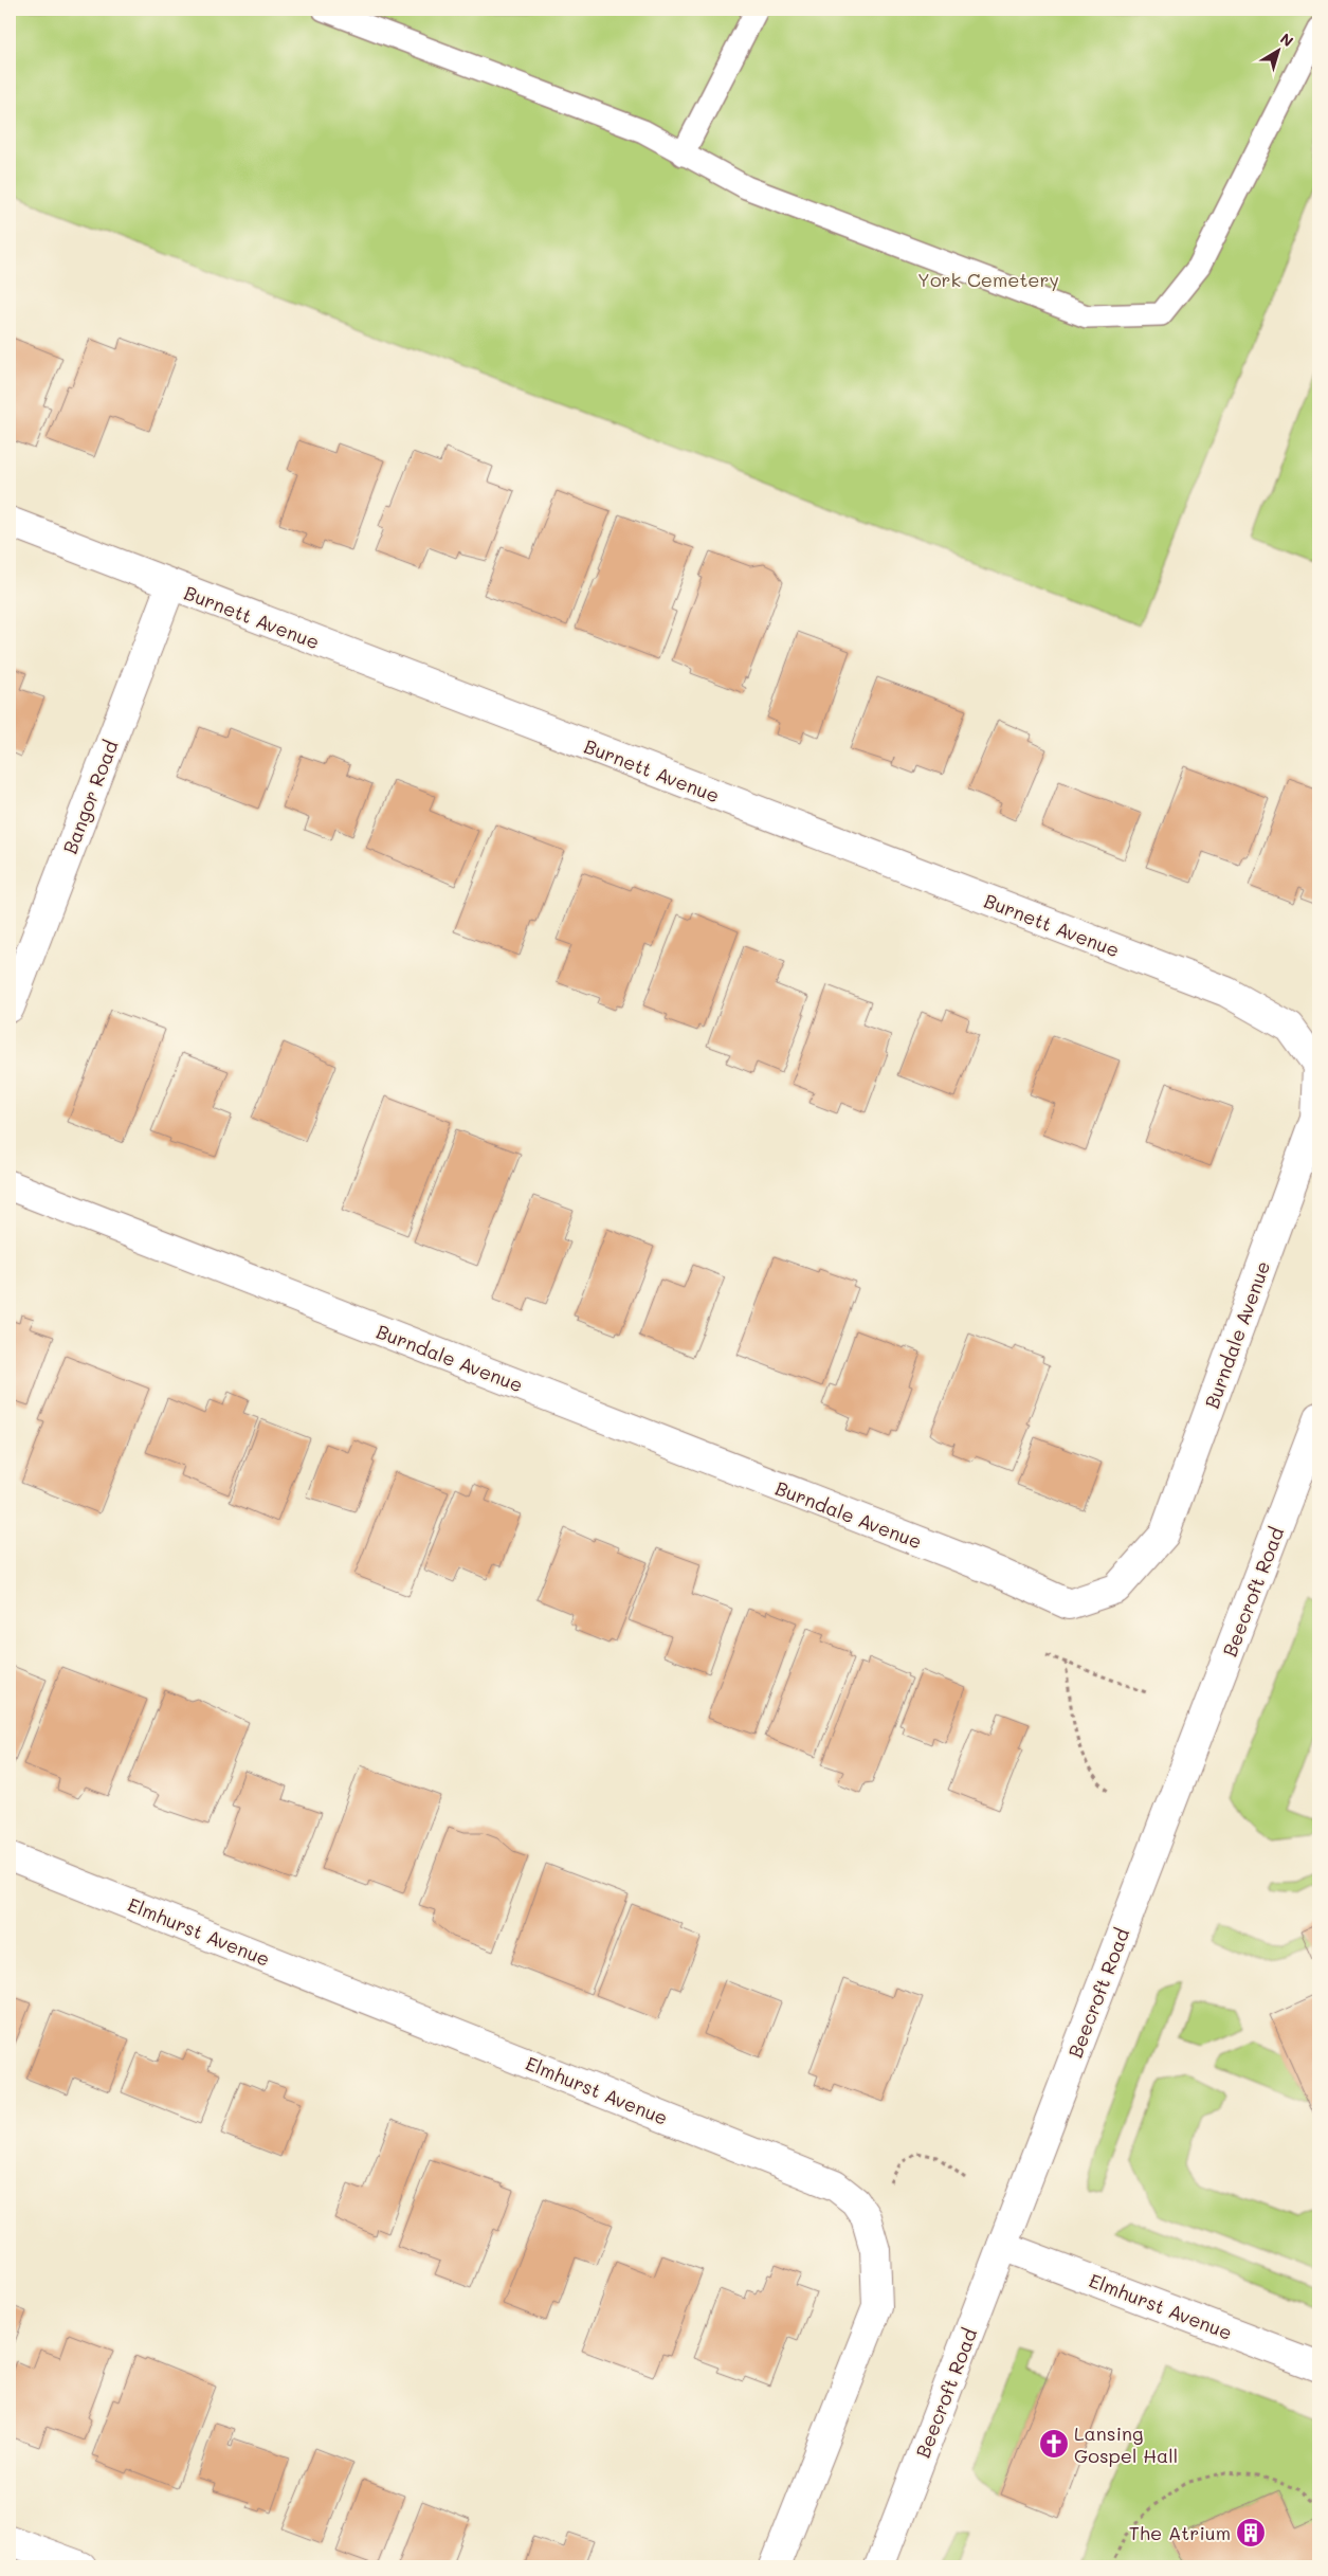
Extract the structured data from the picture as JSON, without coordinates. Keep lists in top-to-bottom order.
{
  "streets": {
    "street": [
      "Burnett Avenue",
      "Bangor Road",
      "Burndale Avenue",
      "Beecroft Road",
      "Elmhurst Avenue"
    ]
  },
  "crossings": [
    ["Burnett Avenue", "Bangor Road"],
    ["Burnett Avenue", "Burndale Avenue"],
    ["Beecroft Road", "Elmhurst Avenue"]
  ],
  "parks": ["York Cemetery"],
  "places": {
    "church": ["Lansing Gospel Hall"],
    "building": ["The Atrium"]
  },
  "north": "top right"
}
